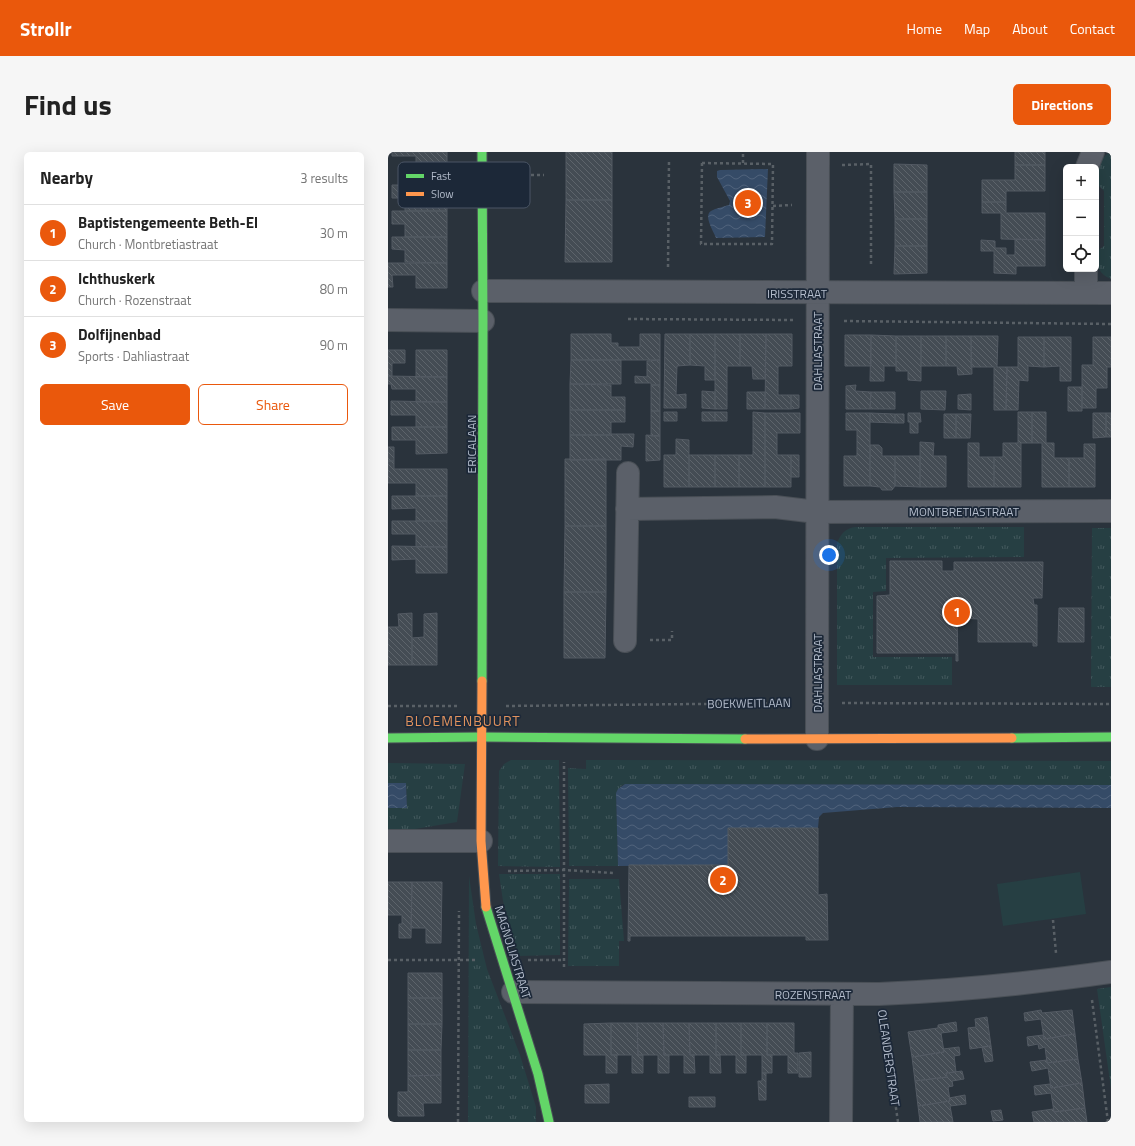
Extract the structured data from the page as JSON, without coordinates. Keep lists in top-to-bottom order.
{
  "streets": {
    "street": [
      "IRISSTRAAT",
      "DAHLIASTRAAT",
      "ERICALAAN",
      "MONTBRETIASTRAAT",
      "MAGNOLIASTRAAT",
      "ROZENSTRAAT"
    ],
    "path": ["BOEKWEITLAAN", "OLEANDERSTRAAT"]
  },
  "crossings": [
    ["IRISSTRAAT", "DAHLIASTRAAT"],
    ["IRISSTRAAT", "ERICALAAN"],
    ["DAHLIASTRAAT", "MONTBRETIASTRAAT"],
    ["DAHLIASTRAAT", "BOEKWEITLAAN"],
    ["ERICALAAN", "BOEKWEITLAAN"],
    ["ERICALAAN", "MAGNOLIASTRAAT"],
    ["MAGNOLIASTRAAT", "ROZENSTRAAT"],
    ["ROZENSTRAAT", "OLEANDERSTRAAT"]
  ],
  "districts": ["BLOEMENBUURT"],
  "legend": ["Fast", "Slow"],
  "page": {
    "header": "Strollr",
    "nav": [
      "Home",
      "Map",
      "About",
      "Contact"
    ],
    "title": "Find us",
    "buttons": [
      "Directions",
      ["Save", "Share"]
    ],
    "heading": ["Nearby", "3 results"],
    "map_buttons": ["+", "−"],
    "pins": ["3", "1", "2"],
    "list": [
      {
        "mark": "1",
        "name": "Baptistengemeente Beth-El",
        "note": "Church · Montbretiastraat",
        "value": "30 m"
      },
      {
        "mark": "2",
        "name": "Ichthuskerk",
        "note": "Church · Rozenstraat",
        "value": "80 m"
      },
      {
        "mark": "3",
        "name": "Dolfijnenbad",
        "note": "Sports · Dahliastraat",
        "value": "90 m"
      }
    ]
  }
}
